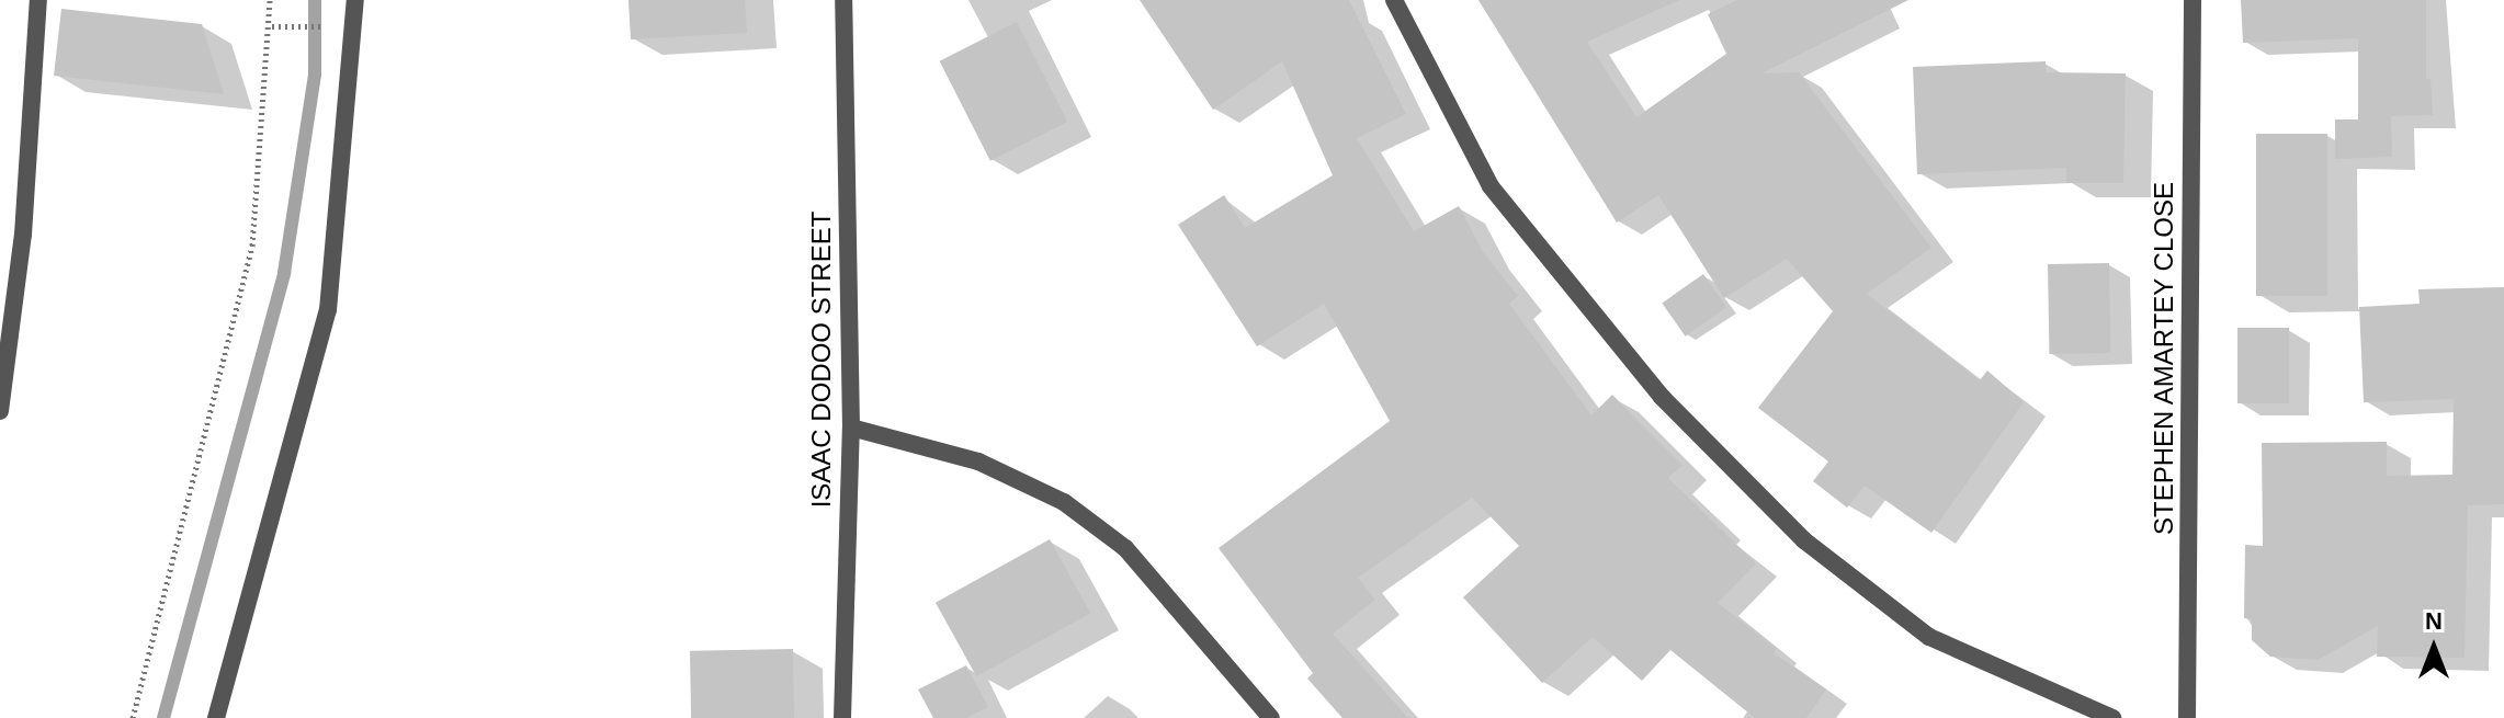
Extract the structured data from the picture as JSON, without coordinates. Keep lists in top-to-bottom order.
{
  "streets": {
    "street": ["STEPHEN AMARTEY CLOSE", "ISAAC DODOO STREET"]
  },
  "north": "top"
}
